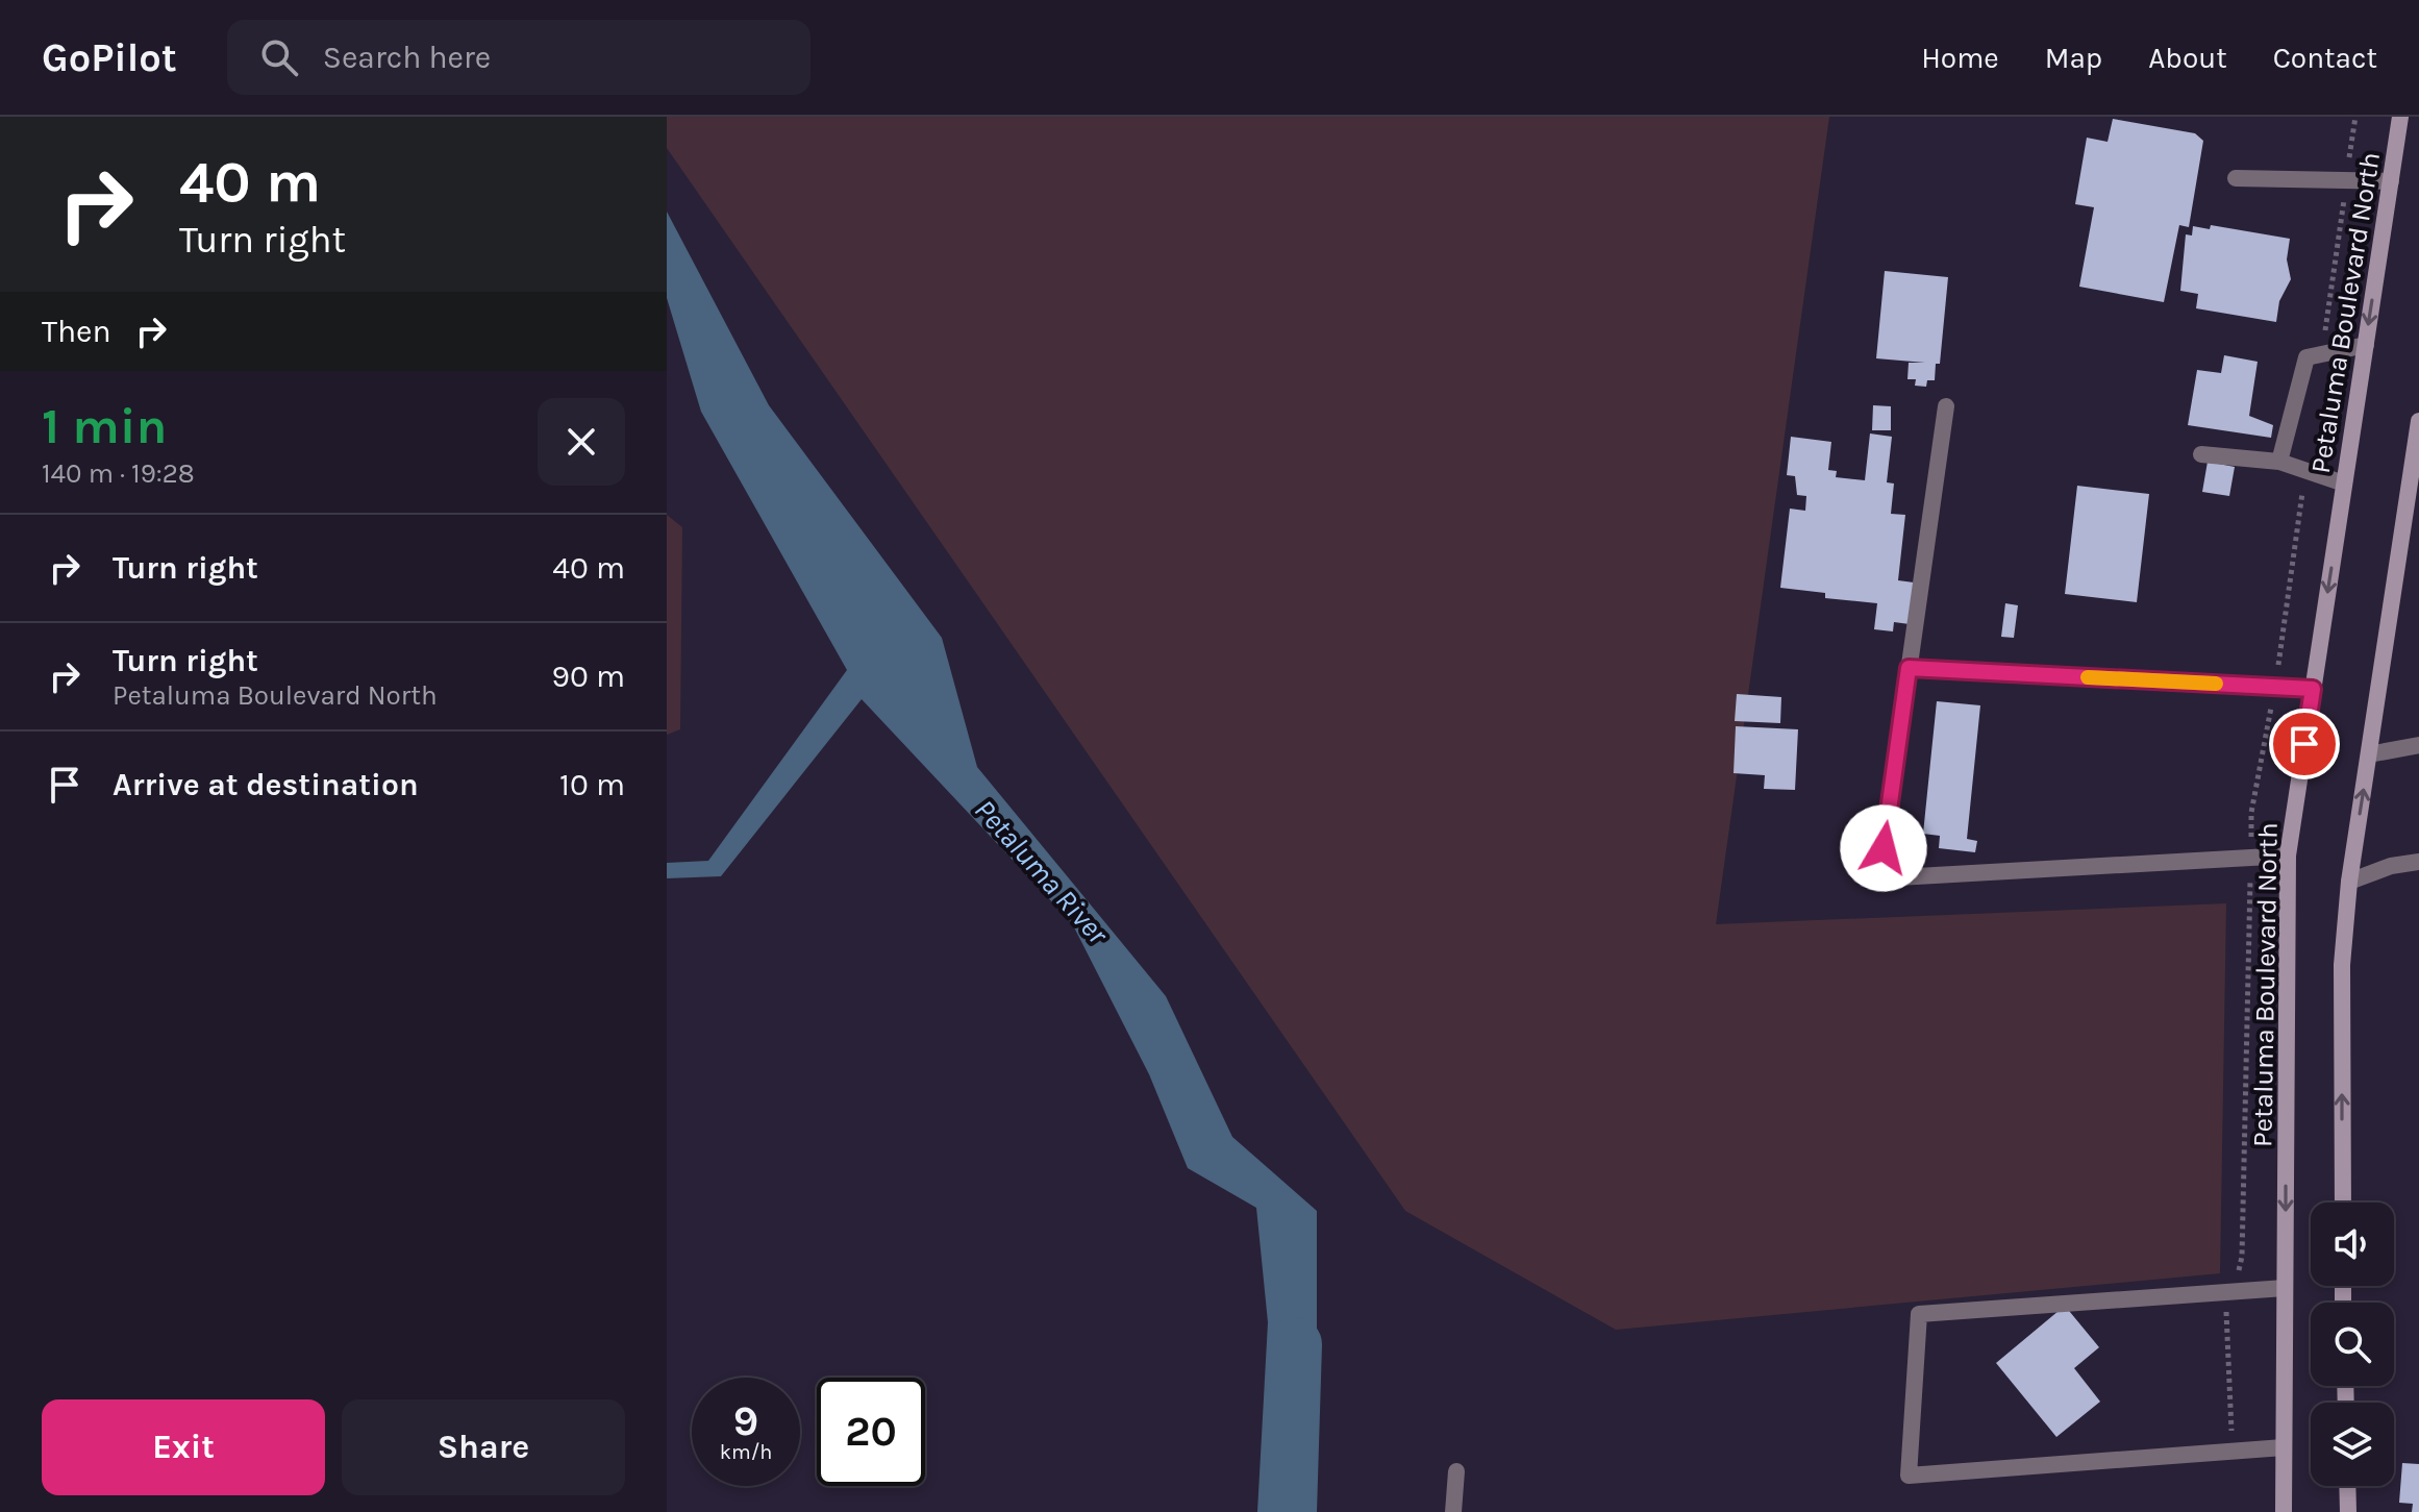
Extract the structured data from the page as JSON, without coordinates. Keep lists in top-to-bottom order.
{
  "streets": {
    "main road": ["Petaluma Boulevard North"]
  },
  "water": ["Petaluma River"],
  "page": {
    "header": "GoPilot",
    "search": "Search here",
    "nav": [
      "Home",
      "Map",
      "About",
      "Contact"
    ],
    "turn": ["40 m", "Turn right"],
    "then": "Then",
    "heading": ["1 min", "140 m · 19:28"],
    "list": [
      {
        "name": "Turn right",
        "value": "40 m"
      },
      {
        "name": "Turn right",
        "note": "Petaluma Boulevard North",
        "value": "90 m"
      },
      {
        "name": "Arrive at destination",
        "value": "10 m"
      }
    ],
    "speed": "9 km/h",
    "limit": "20",
    "buttons": ["Exit", "Share"]
  }
}
